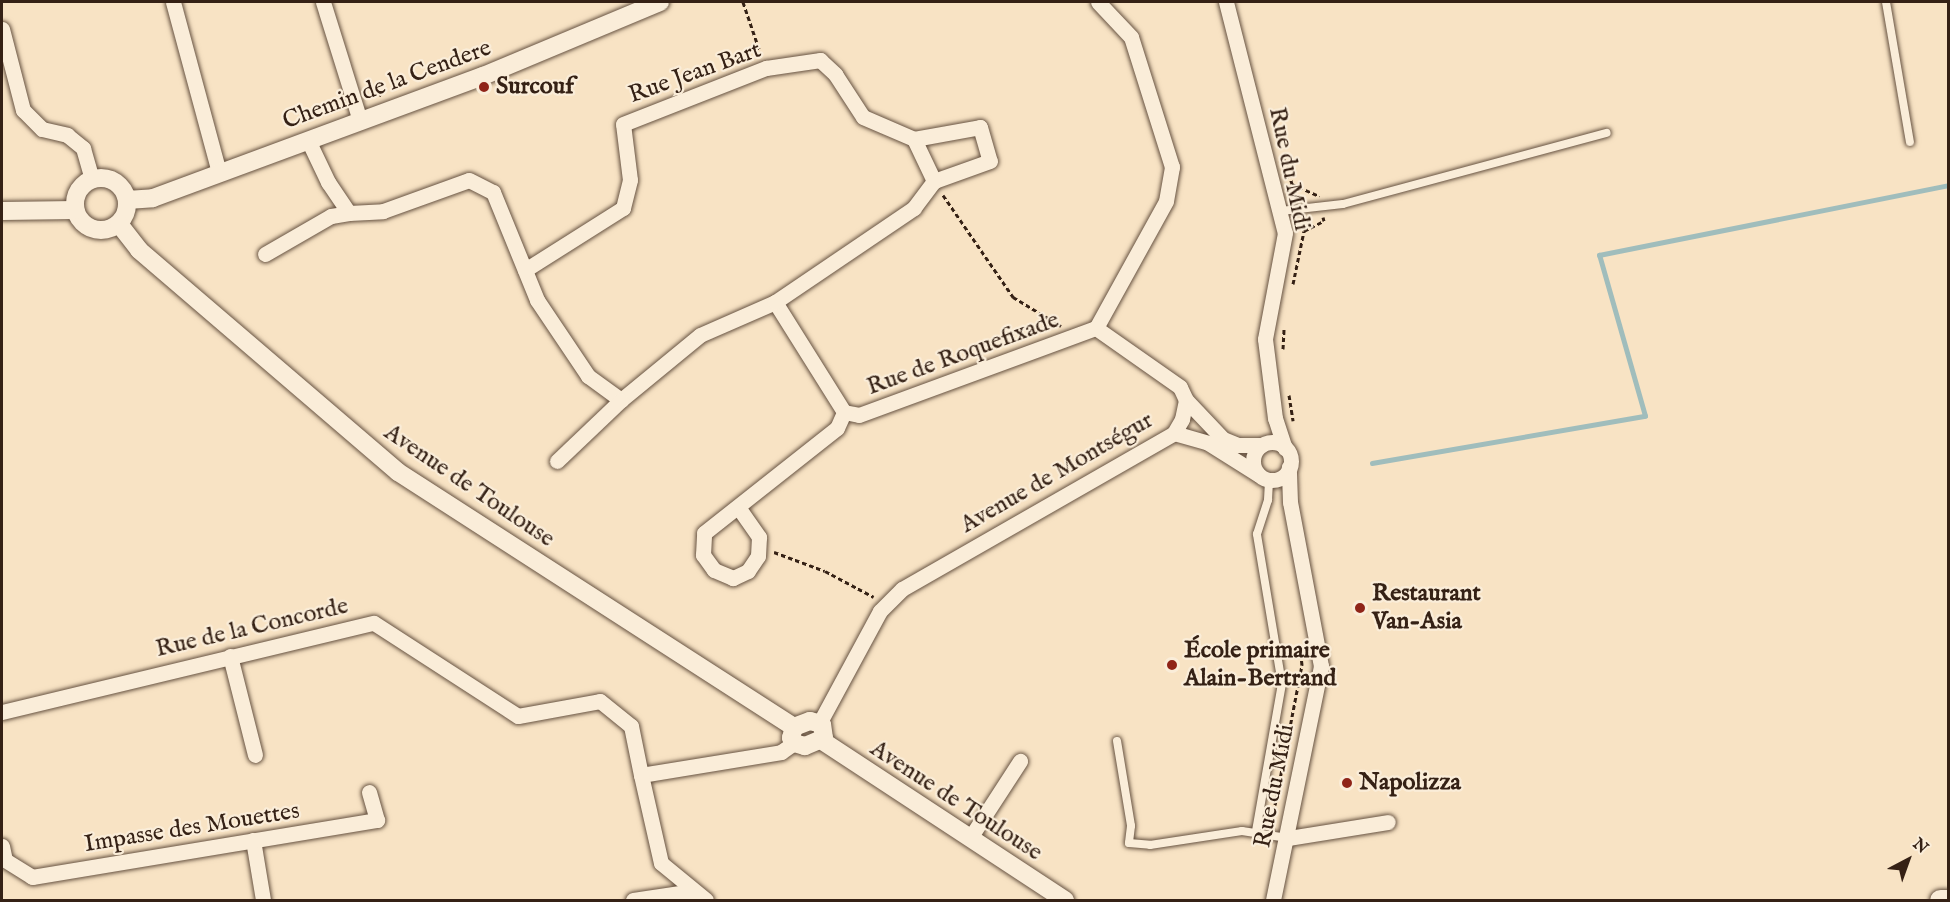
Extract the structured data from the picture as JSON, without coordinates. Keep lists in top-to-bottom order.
{
  "streets": {
    "street": [
      "Rue Jean Bart",
      "Chemin de la Cendere",
      "Rue du Midi",
      "Rue de Roquefixade",
      "Avenue de Montségur",
      "Avenue de Toulouse",
      "Rue de la Concorde",
      "Impasse des Mouettes"
    ]
  },
  "crossings": [
    ["Chemin de la Cendere", "Avenue de Toulouse"],
    ["Avenue de Montségur", "Avenue de Toulouse"]
  ],
  "places": [
    "Surcouf",
    "Restaurant Van-Asia",
    "École primaire Alain-Bertrand",
    "Napolizza"
  ],
  "north": "top right"
}
